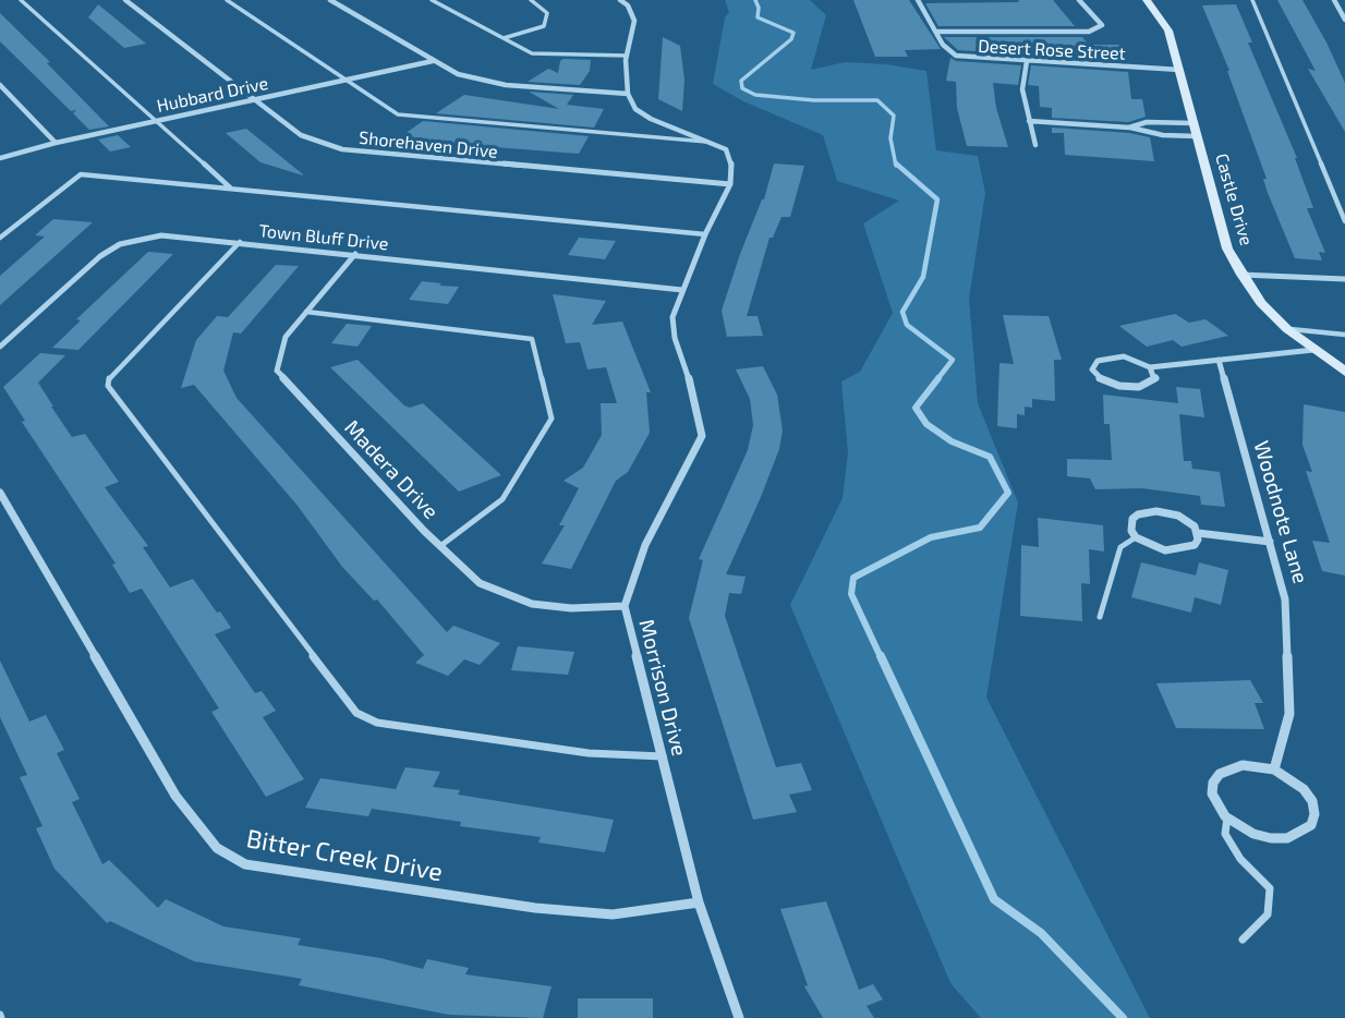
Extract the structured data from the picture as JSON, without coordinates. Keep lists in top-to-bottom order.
{
  "streets": {
    "main road": ["Castle Drive"],
    "street": [
      "Desert Rose Street",
      "Hubbard Drive",
      "Shorehaven Drive",
      "Town Bluff Drive",
      "Madera Drive",
      "Woodnote Lane",
      "Morrison Drive",
      "Bitter Creek Drive"
    ]
  },
  "crossings": [
    ["Desert Rose Street", "Castle Drive"],
    ["Hubbard Drive", "Shorehaven Drive"],
    ["Shorehaven Drive", "Morrison Drive"],
    ["Town Bluff Drive", "Madera Drive"],
    ["Town Bluff Drive", "Morrison Drive"],
    ["Madera Drive", "Morrison Drive"],
    ["Morrison Drive", "Bitter Creek Drive"]
  ]
}
